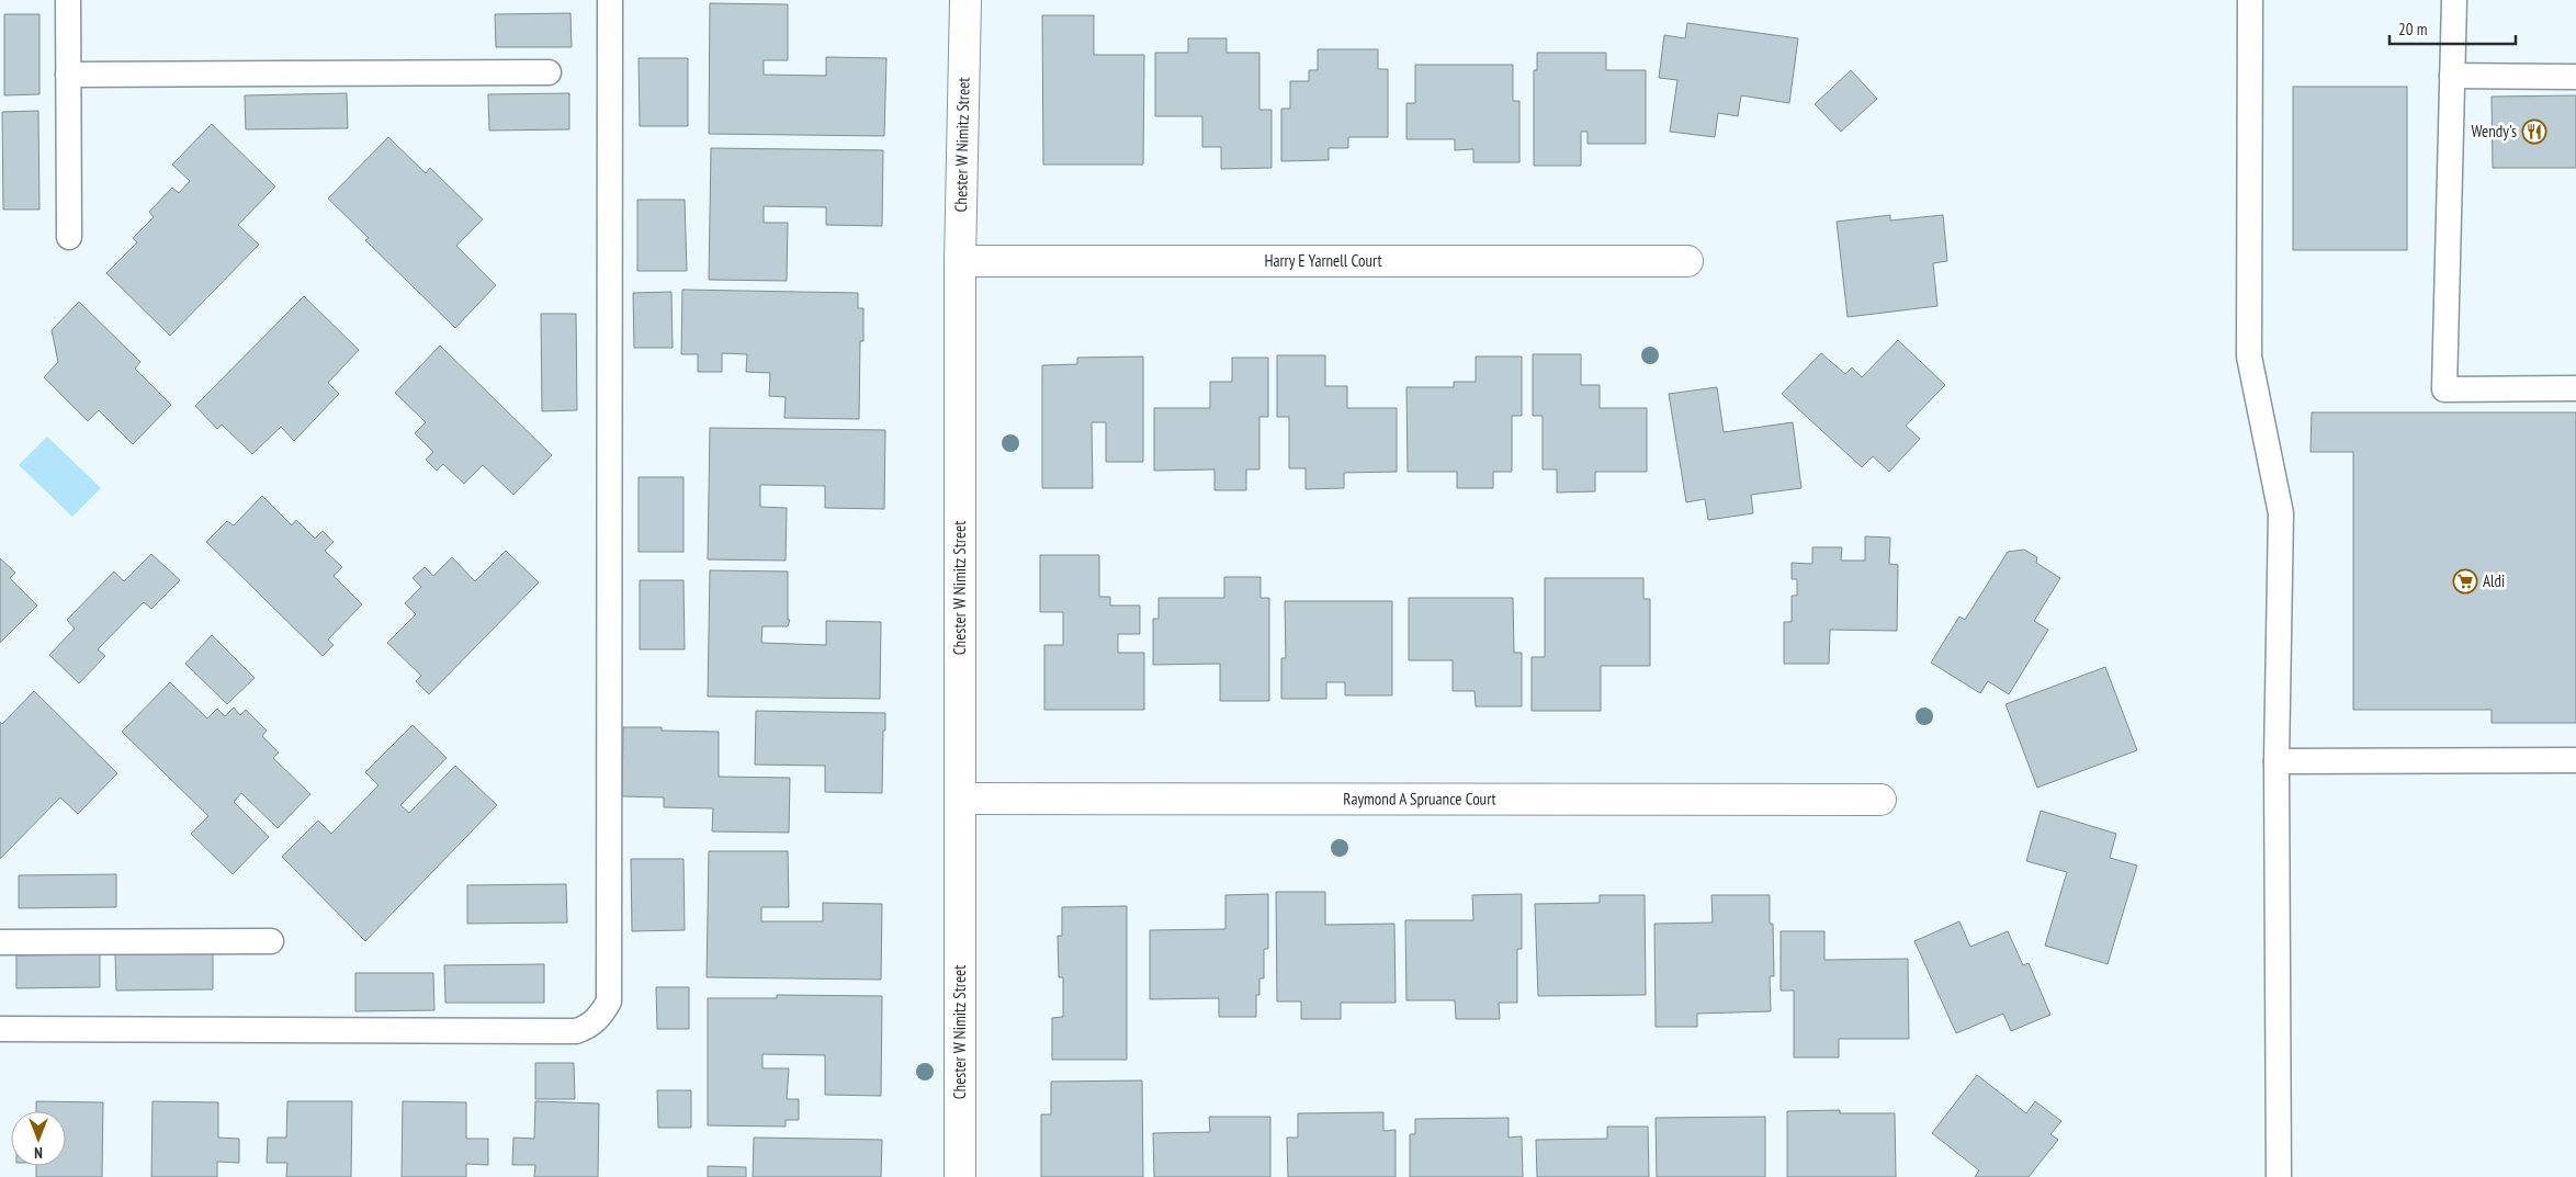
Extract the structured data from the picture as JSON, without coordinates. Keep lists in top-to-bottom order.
{
  "streets": {
    "street": ["Chester W Nimitz Street", "Harry E Yarnell Court", "Raymond A Spruance Court"]
  },
  "crossings": [
    ["Chester W Nimitz Street", "Harry E Yarnell Court"],
    ["Chester W Nimitz Street", "Raymond A Spruance Court"]
  ],
  "places": {
    "restaurant": ["Wendy's"],
    "supermarket": ["Aldi"]
  },
  "scale_bar": "20 m",
  "north": "bottom"
}
